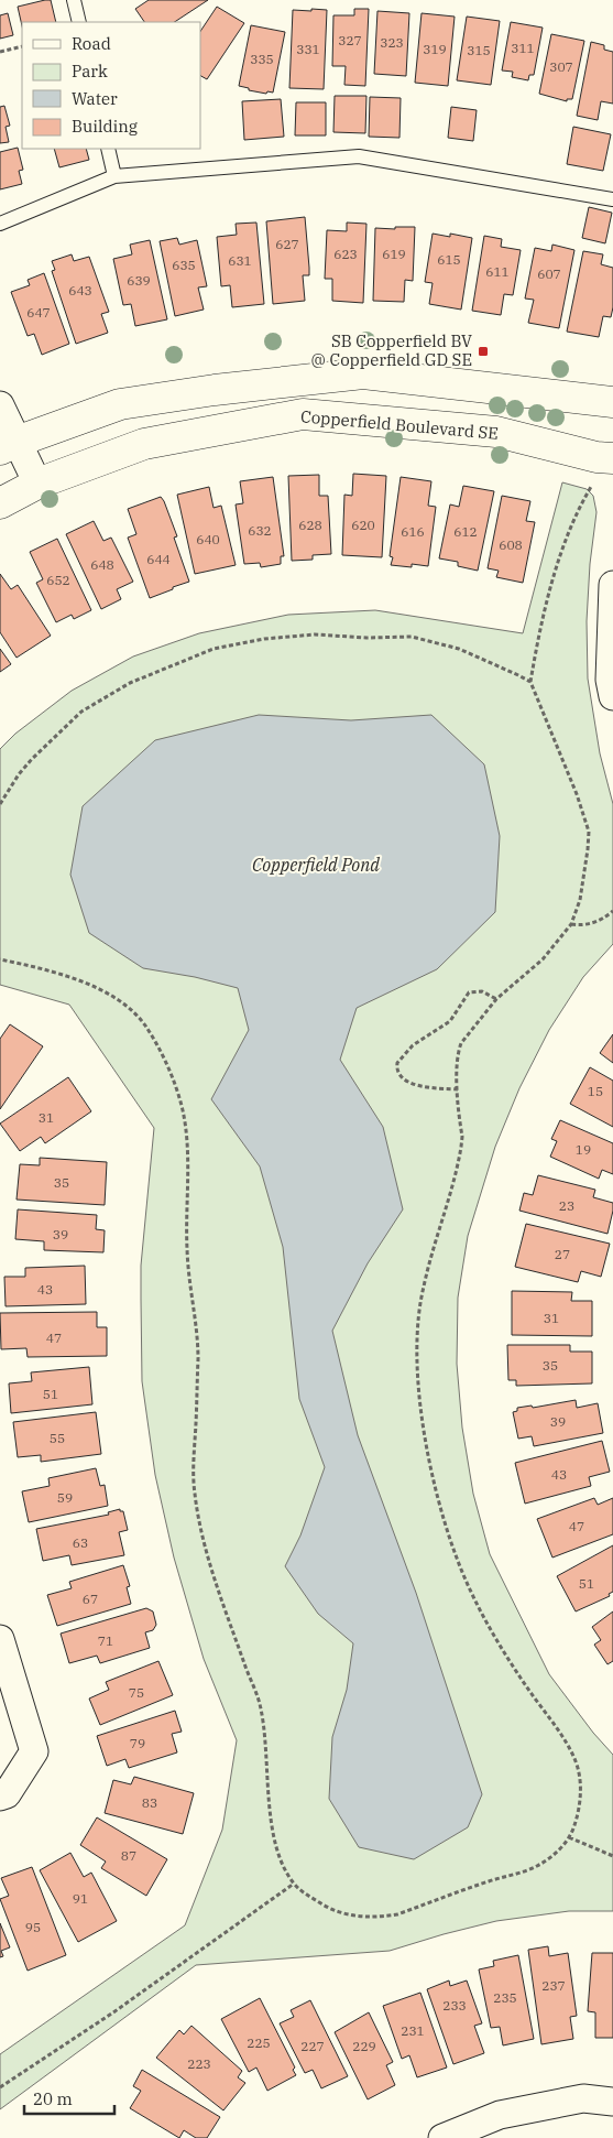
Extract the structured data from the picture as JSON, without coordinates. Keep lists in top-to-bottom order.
{
  "streets": {
    "street": ["Copperfield Boulevard SE"]
  },
  "water": ["Copperfield Pond"],
  "places": {
    "transit": ["SB Copperfield BV @ Copperfield GD SE"]
  },
  "house_numbers": [
    "327",
    "323",
    "311",
    "331",
    "319",
    "315",
    "335",
    "307",
    "627",
    "623",
    "619",
    "615",
    "631",
    "635",
    "611",
    "607",
    "639",
    "643",
    "647",
    "628",
    "620",
    "632",
    "616",
    "612",
    "640",
    "608",
    "644",
    "648",
    "652",
    "15",
    "31",
    "19",
    "35",
    "23",
    "39",
    "27",
    "43",
    "31",
    "47",
    "35",
    "51",
    "39",
    "55",
    "43",
    "59",
    "47",
    "63",
    "51",
    "67",
    "71",
    "75",
    "79",
    "83",
    "87",
    "91",
    "95",
    "237",
    "235",
    "233",
    "231",
    "225",
    "227",
    "229",
    "223"
  ],
  "legend": [
    "Road",
    "Park",
    "Water",
    "Building"
  ],
  "scale_bar": "20 m"
}
